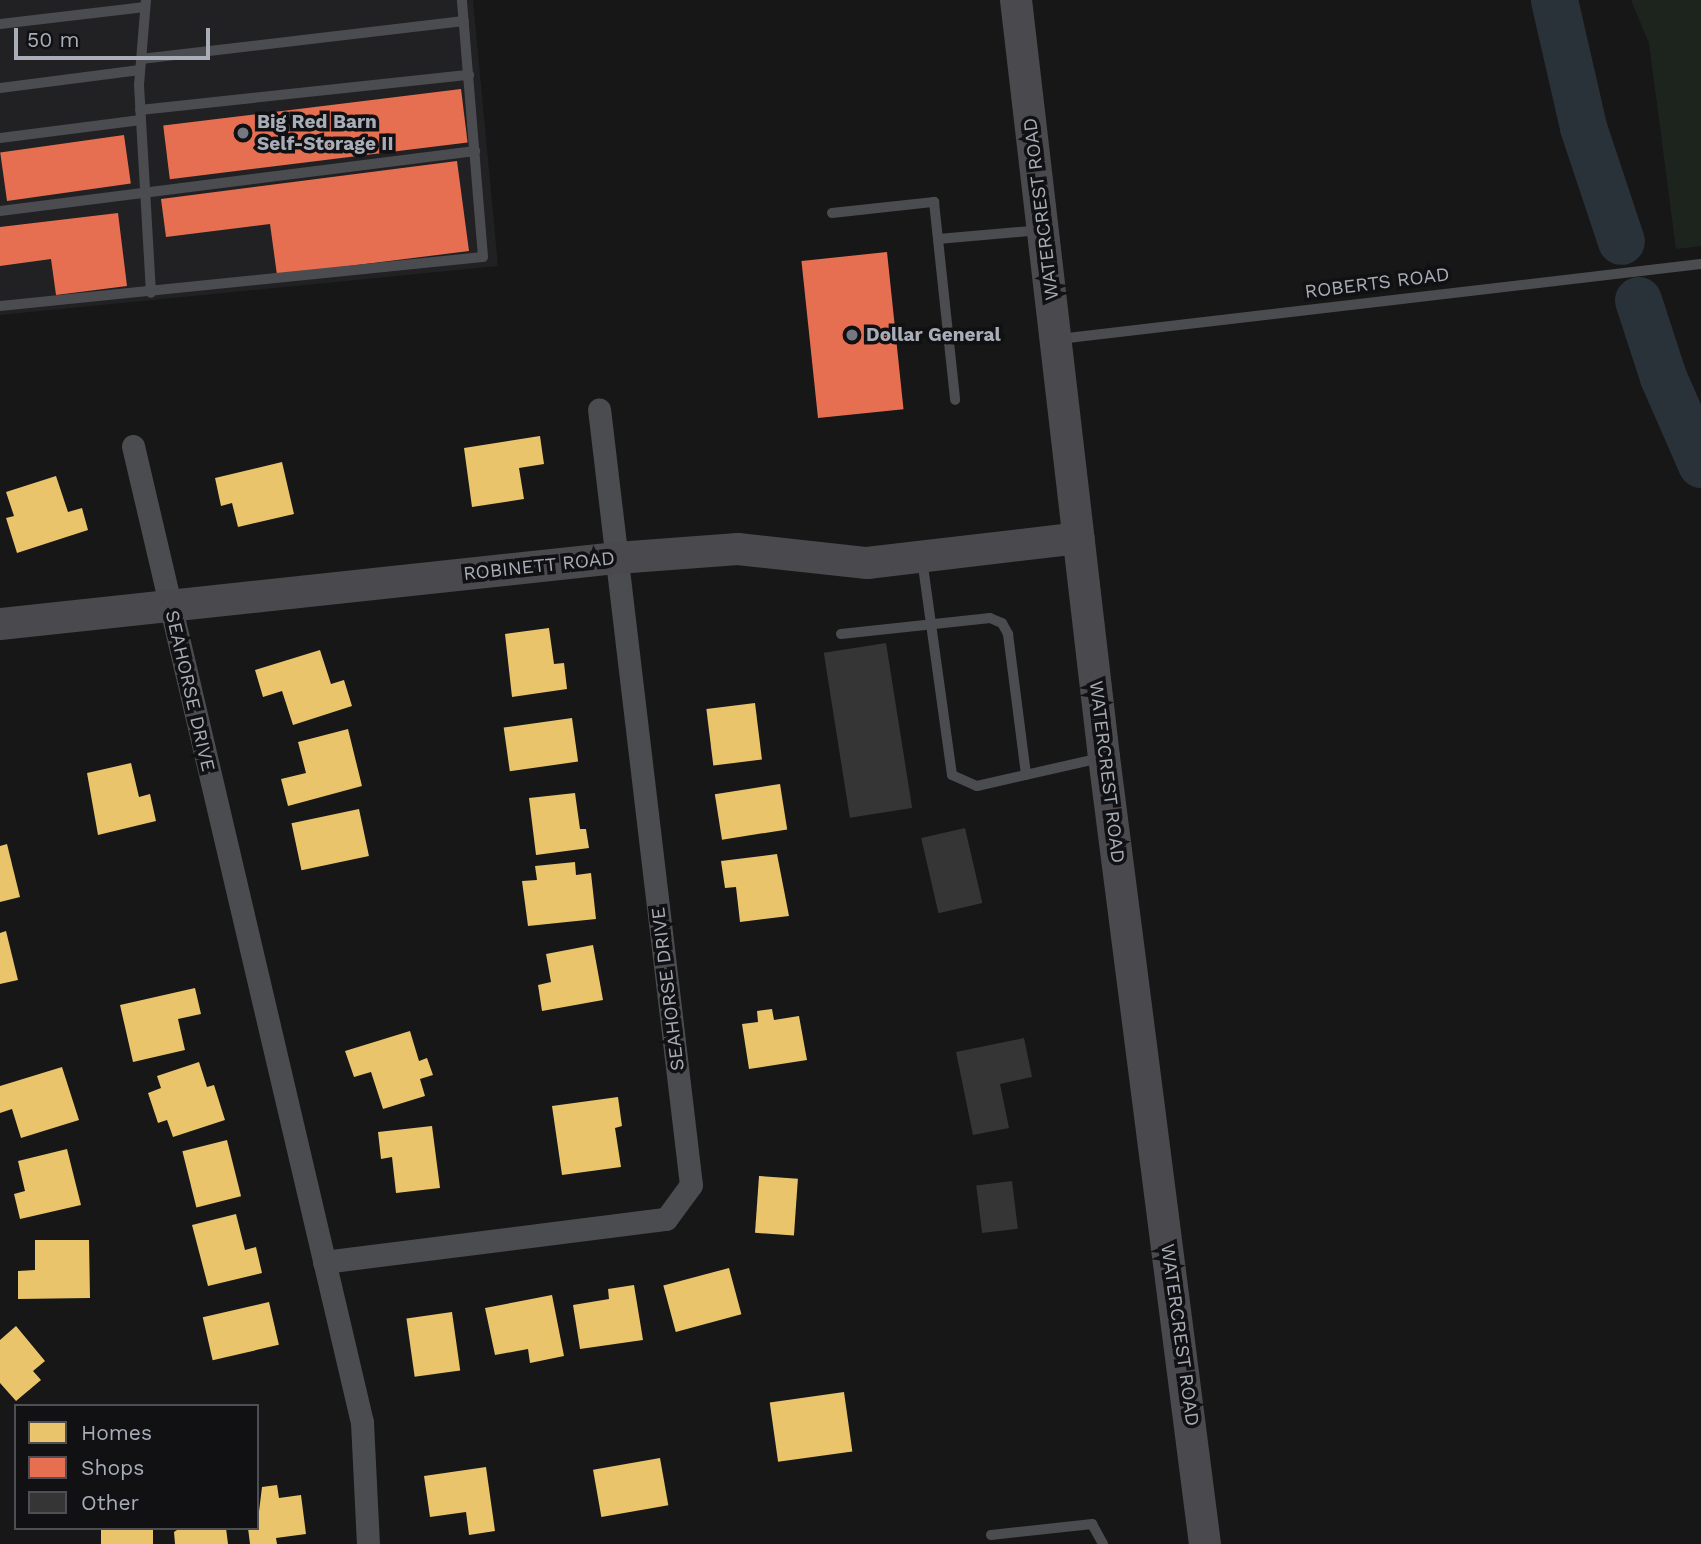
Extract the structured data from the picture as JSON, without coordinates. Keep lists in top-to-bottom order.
{
  "streets": {
    "street": ["WATERCREST ROAD", "ROBINETT ROAD", "SEAHORSE DRIVE"],
    "lane": ["ROBERTS ROAD"]
  },
  "crossings": [
    ["WATERCREST ROAD", "ROBERTS ROAD"],
    ["WATERCREST ROAD", "ROBINETT ROAD"],
    ["ROBINETT ROAD", "SEAHORSE DRIVE"]
  ],
  "places": ["Big Red Barn Self-Storage II", "Dollar General"],
  "legend": ["Homes", "Shops", "Other"],
  "scale_bar": "50 m"
}
